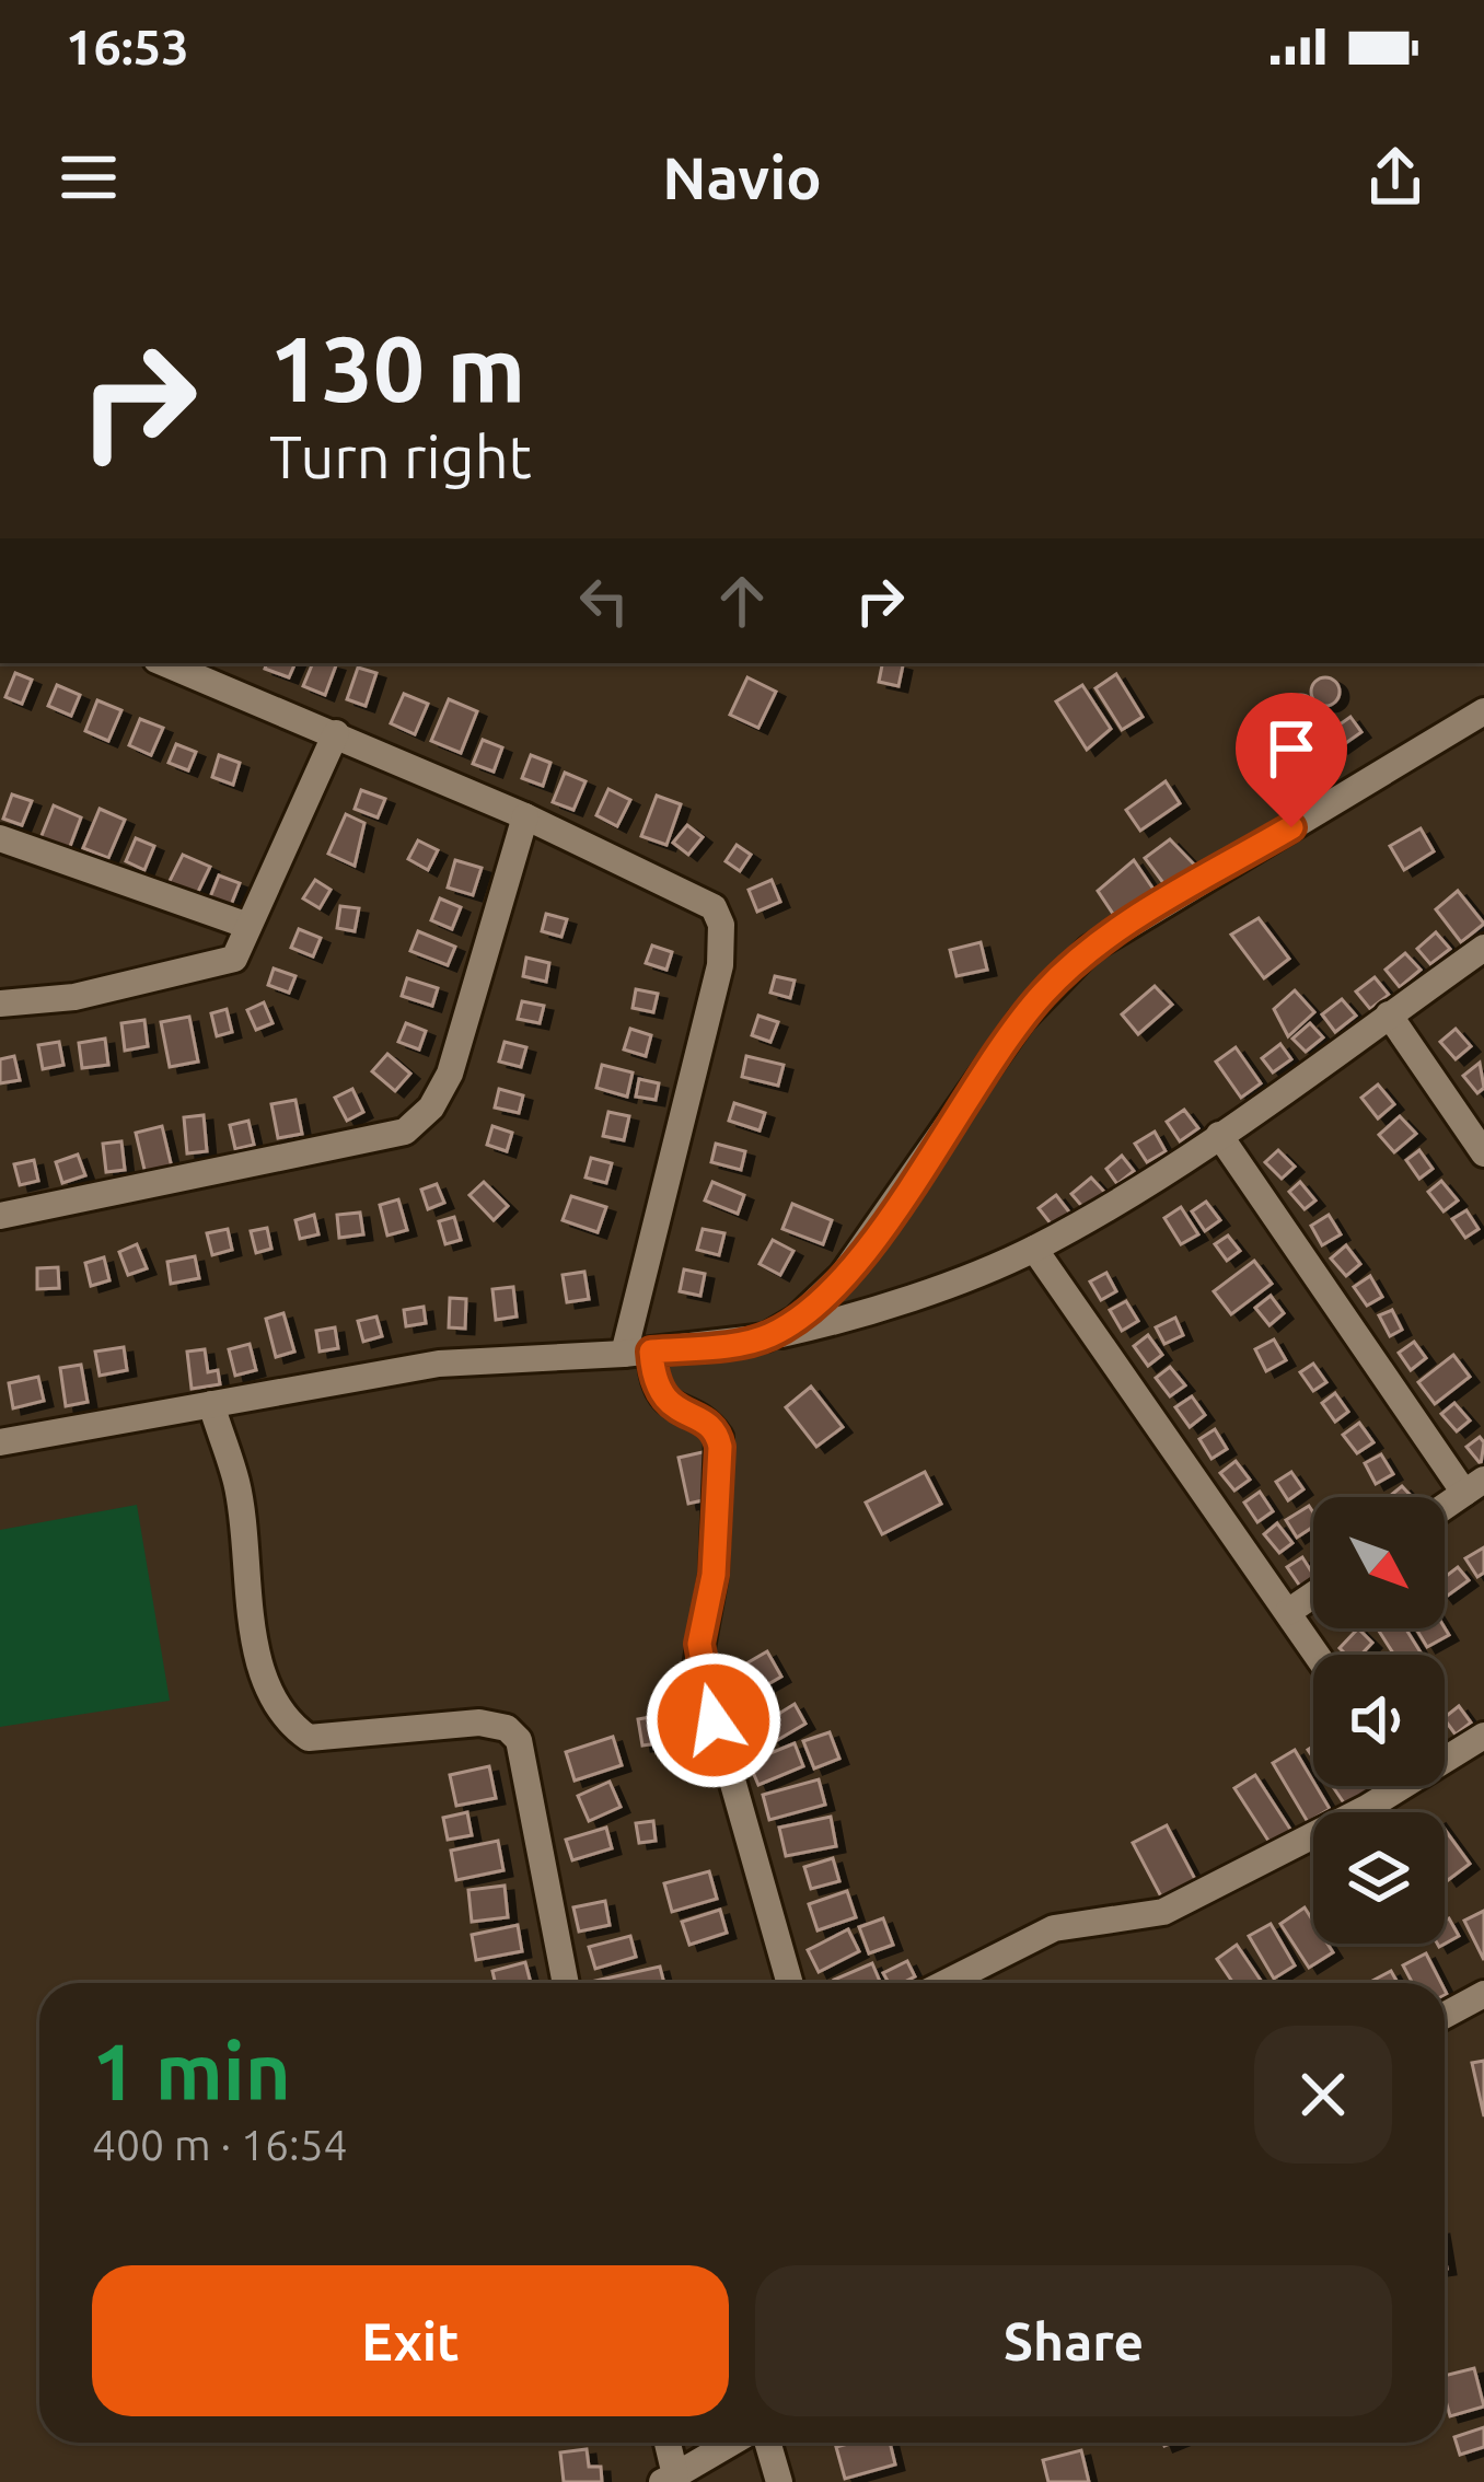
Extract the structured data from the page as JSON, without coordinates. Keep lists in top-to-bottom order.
{
  "north": "bottom right",
  "page": {
    "status": "16:53",
    "header": "Navio",
    "turn": ["130 m", "Turn right"],
    "heading": ["1 min", "400 m · 16:54"],
    "buttons": ["Exit", "Share"]
  }
}
